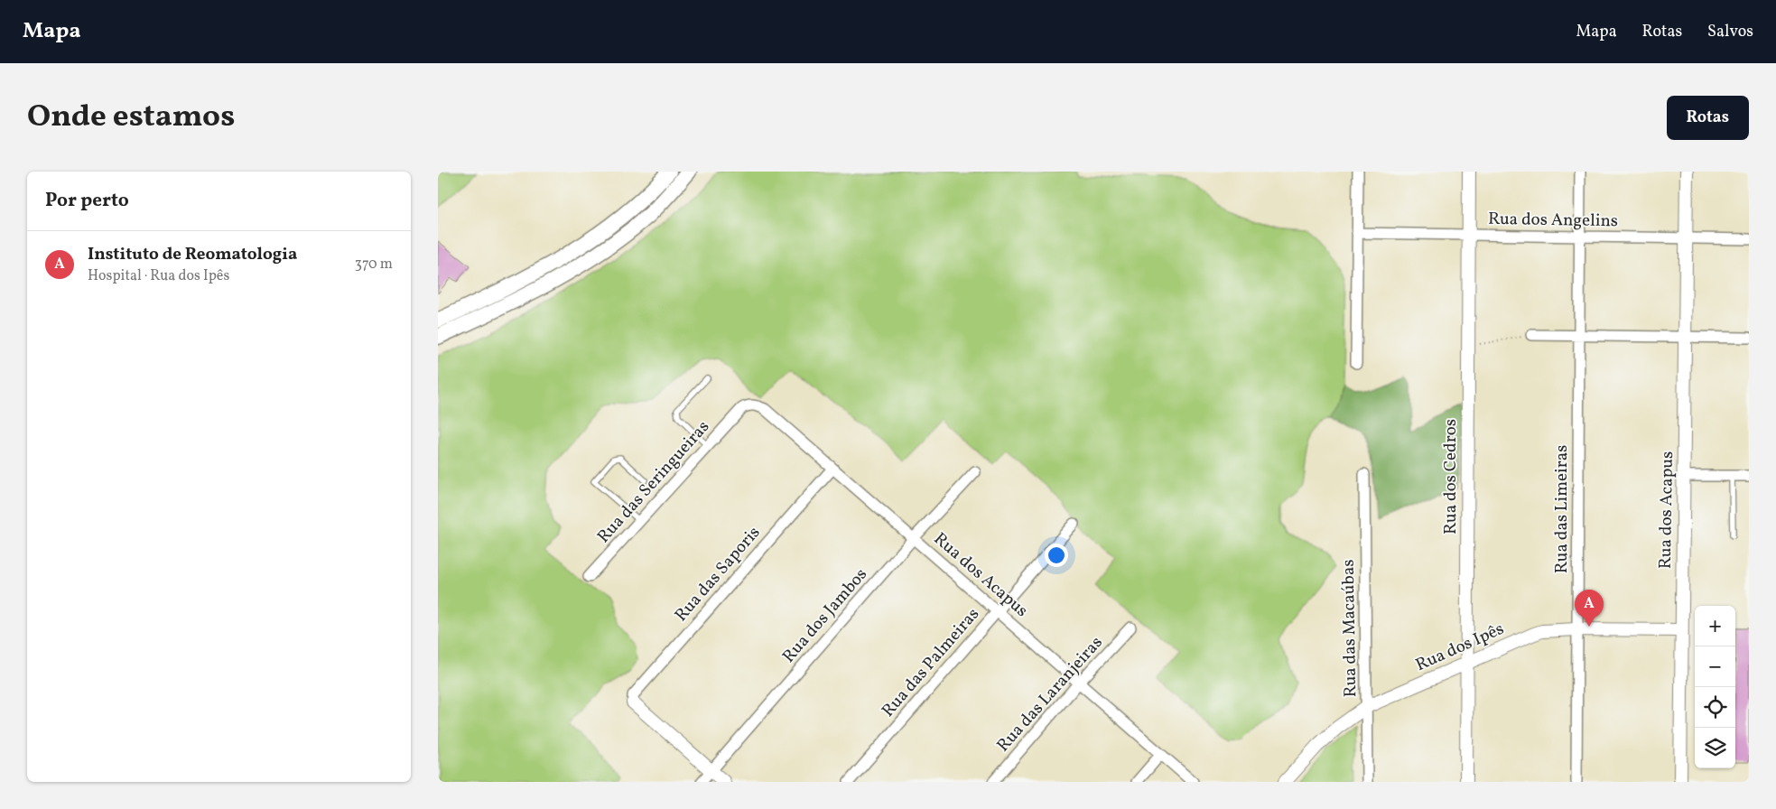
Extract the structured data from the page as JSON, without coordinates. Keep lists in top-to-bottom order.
{
  "streets": {
    "street": [
      "Rua dos Angelins",
      "Rua dos Cedros",
      "Rua das Seringueiras",
      "Rua das Limeiras",
      "Rua dos Acapus",
      "Rua das Saporis",
      "Rua dos Jambos",
      "Rua das Macaúbas",
      "Rua dos Ipês",
      "Rua das Palmeiras",
      "Rua das Laranjeiras"
    ]
  },
  "crossings": [
    ["Rua dos Angelins", "Rua dos Cedros"],
    ["Rua dos Angelins", "Rua das Limeiras"],
    ["Rua dos Angelins", "Rua dos Acapus"],
    ["Rua dos Cedros", "Rua dos Ipês"],
    ["Rua das Seringueiras", "Rua dos Acapus"],
    ["Rua das Limeiras", "Rua dos Ipês"],
    ["Rua dos Acapus", "Rua das Saporis"],
    ["Rua dos Acapus", "Rua dos Jambos"],
    ["Rua dos Acapus", "Rua dos Ipês"],
    ["Rua dos Acapus", "Rua das Palmeiras"],
    ["Rua dos Acapus", "Rua das Laranjeiras"],
    ["Rua das Macaúbas", "Rua dos Ipês"]
  ],
  "page": {
    "header": "Mapa",
    "nav": ["Mapa", "Rotas", "Salvos"],
    "title": "Onde estamos",
    "buttons": "Rotas",
    "heading": "Por perto",
    "list": [
      {
        "mark": "A",
        "name": "Instituto de Reomatologia",
        "note": "Hospital · Rua dos Ipês",
        "value": "370 m"
      }
    ],
    "pins": "A",
    "map_buttons": ["+", "−"]
  }
}
